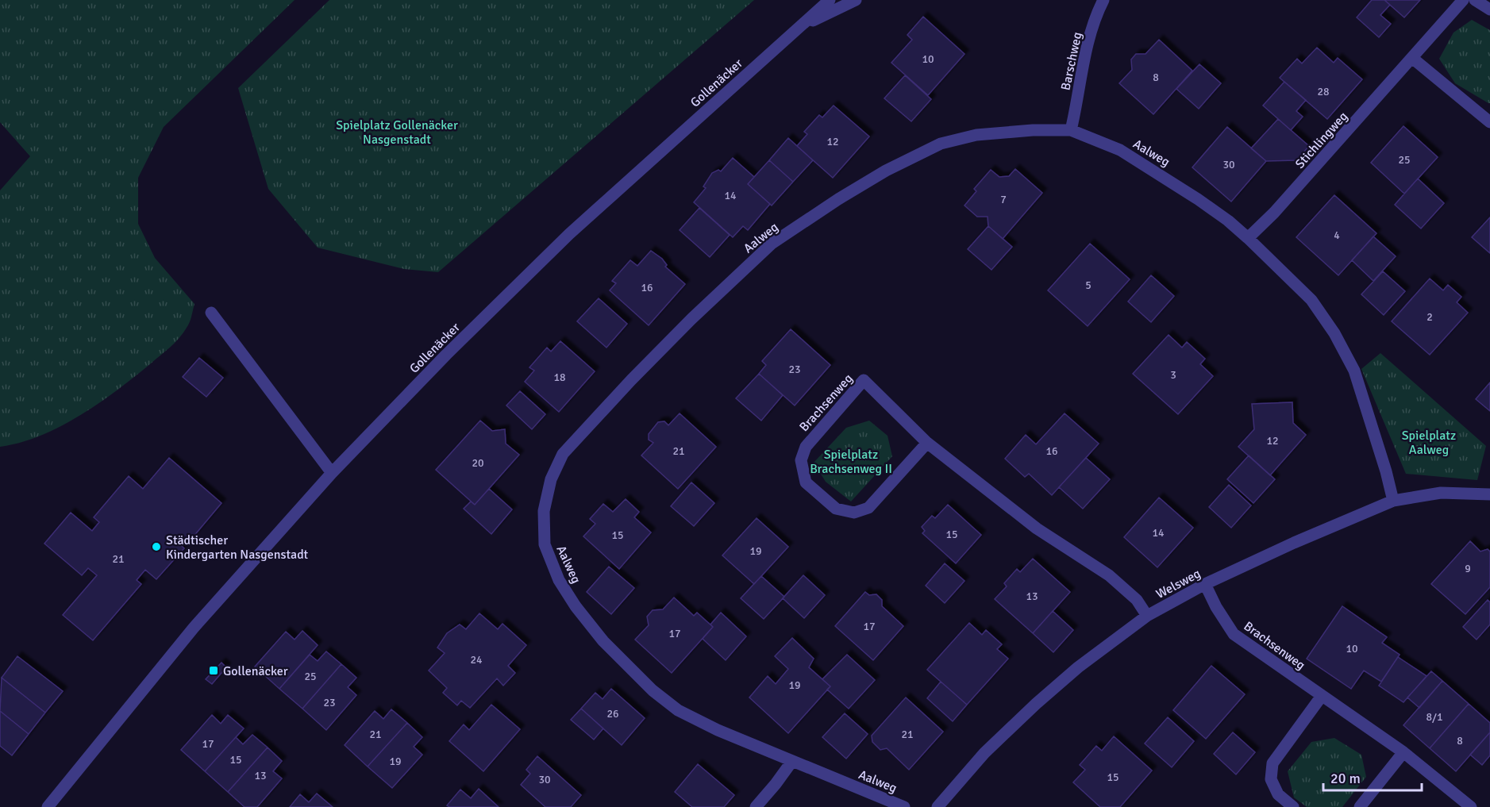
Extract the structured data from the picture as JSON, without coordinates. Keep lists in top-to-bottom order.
{
  "streets": {
    "street": [
      "Barschweg",
      "Gollenäcker",
      "Stichlingweg",
      "Aalweg",
      "Brachsenweg",
      "Welsweg"
    ]
  },
  "crossings": [
    ["Barschweg", "Aalweg"],
    ["Stichlingweg", "Aalweg"],
    ["Aalweg", "Welsweg"],
    ["Brachsenweg", "Welsweg"]
  ],
  "parks": ["Spielplatz Gollenäcker Nasgenstadt", "Spielplatz Aalweg", "Spielplatz Brachsenweg II"],
  "places": {
    "other": ["Städtischer Kindergarten Nasgenstadt"],
    "transit": ["Gollenäcker"]
  },
  "house_numbers": [
    "10",
    "8",
    "28",
    "12",
    "25",
    "30",
    "14",
    "7",
    "4",
    "5",
    "16",
    "2",
    "23",
    "3",
    "18",
    "12",
    "21",
    "16",
    "20",
    "14",
    "15",
    "15",
    "19",
    "21",
    "9",
    "13",
    "17",
    "17",
    "10",
    "24",
    "25",
    "19",
    "23",
    "26",
    "8/1",
    "21",
    "21",
    "8",
    "17",
    "15",
    "19",
    "13",
    "15",
    "30"
  ],
  "scale_bar": "20 m"
}
